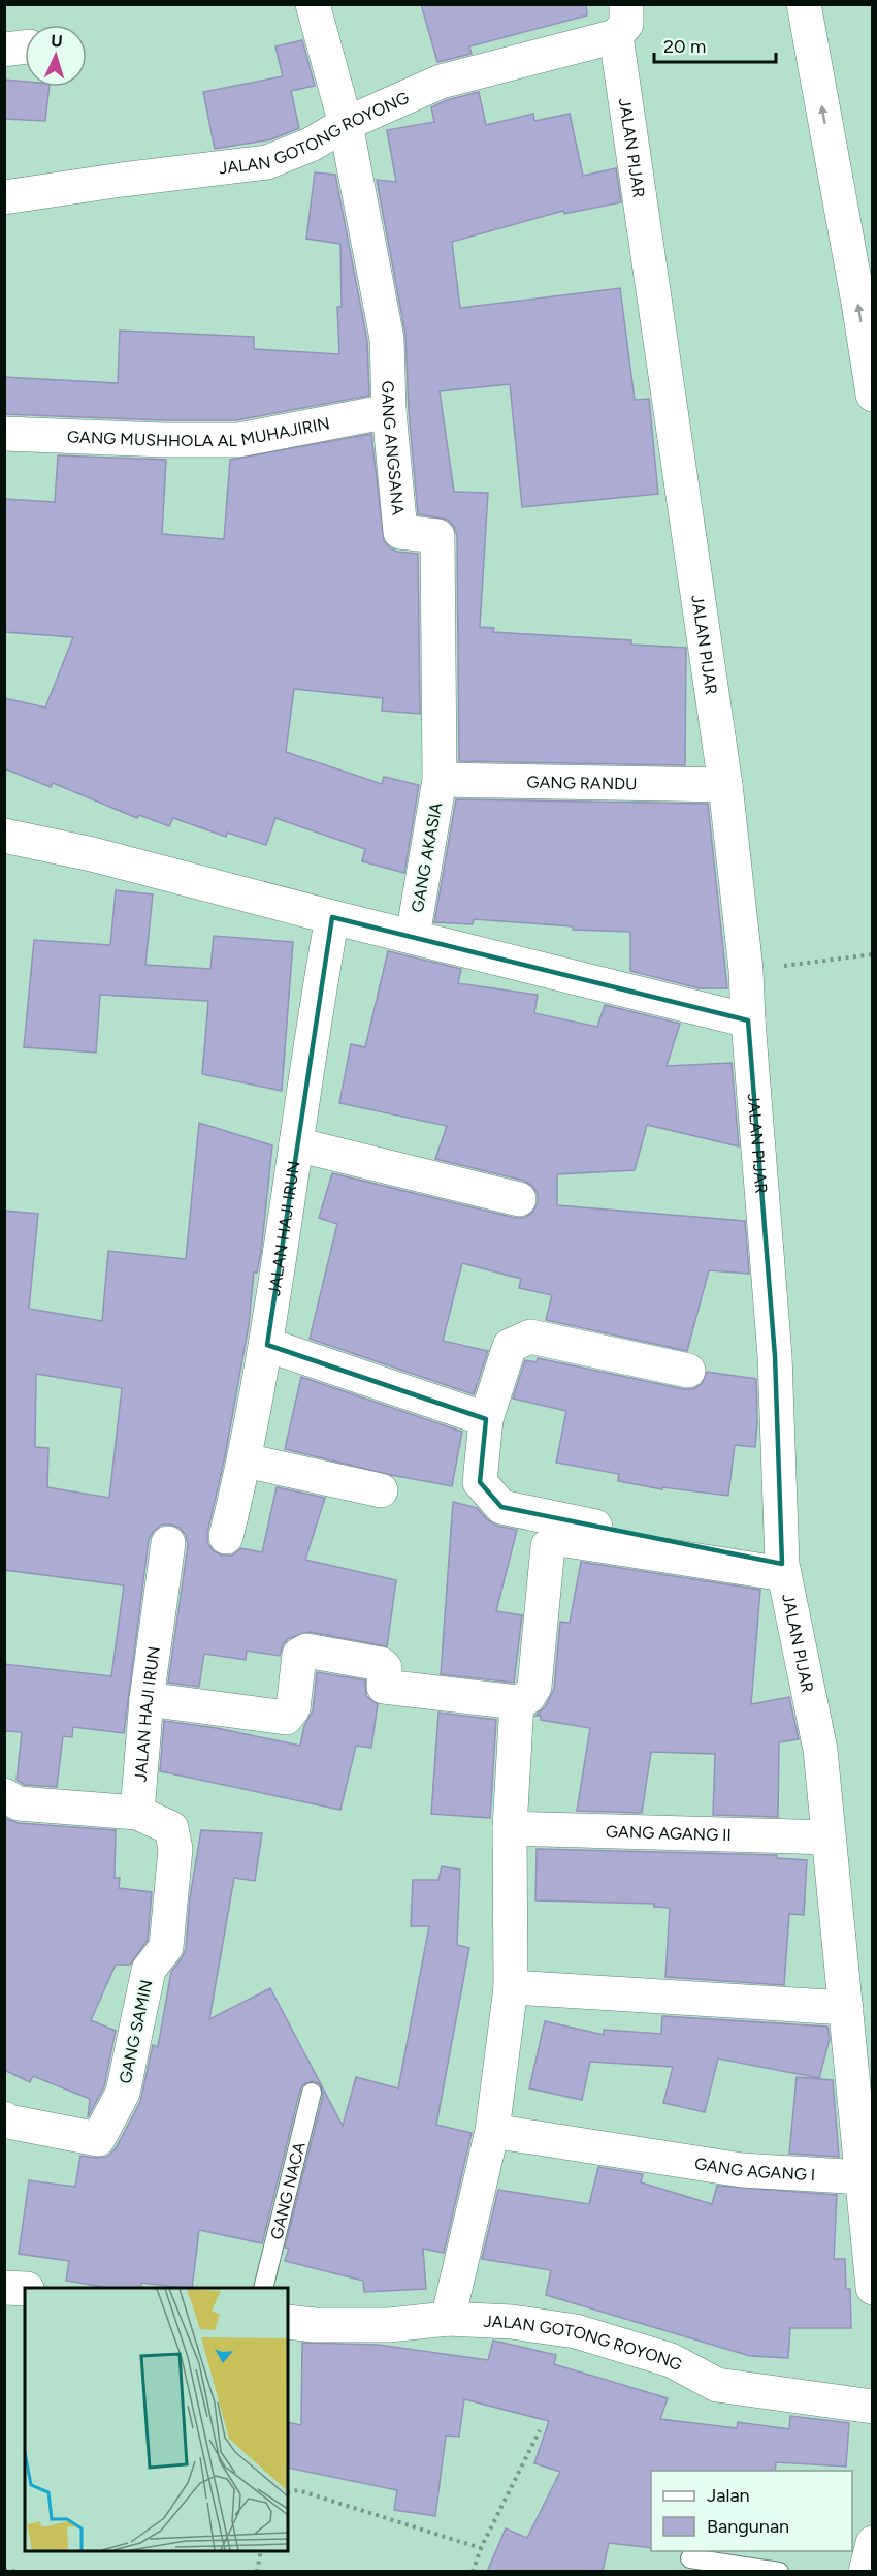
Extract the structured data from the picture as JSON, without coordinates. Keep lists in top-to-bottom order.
{
  "streets": {
    "main road": [
      "JALAN GOTONG ROYONG",
      "JALAN PIJAR",
      "GANG MUSHHOLA AL MUHAJIRIN",
      "GANG ANGSANA",
      "GANG RANDU",
      "GANG AKASIA",
      "JALAN HAJI IRUN",
      "GANG AGANG II",
      "GANG SAMIN",
      "GANG AGANG I"
    ],
    "lane": ["GANG NACA"]
  },
  "crossings": [
    ["JALAN GOTONG ROYONG", "JALAN PIJAR"],
    ["JALAN GOTONG ROYONG", "GANG ANGSANA"],
    ["JALAN PIJAR", "GANG RANDU"],
    ["JALAN PIJAR", "GANG AGANG II"],
    ["JALAN PIJAR", "GANG AGANG I"],
    ["GANG MUSHHOLA AL MUHAJIRIN", "GANG ANGSANA"],
    ["GANG ANGSANA", "GANG RANDU"],
    ["GANG ANGSANA", "GANG AKASIA"],
    ["GANG RANDU", "GANG AKASIA"],
    ["JALAN HAJI IRUN", "GANG SAMIN"]
  ],
  "legend": ["Jalan", "Bangunan"],
  "scale_bar": "20 m",
  "north": "top"
}
